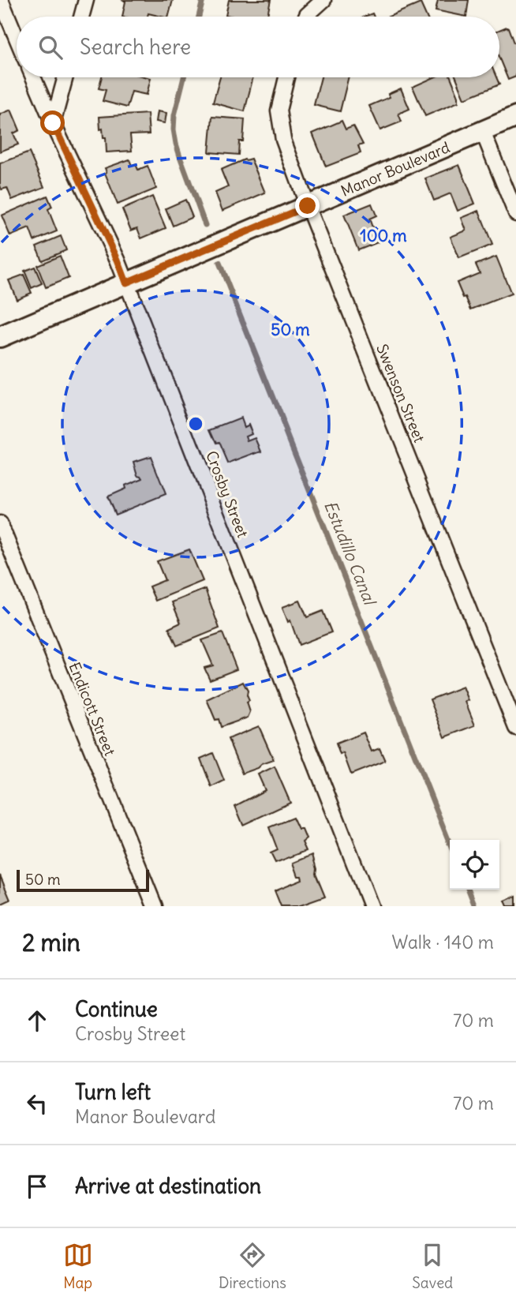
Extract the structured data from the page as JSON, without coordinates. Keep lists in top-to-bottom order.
{
  "streets": {
    "street": [
      "Manor Boulevard",
      "Swenson Street",
      "Crosby Street",
      "Endicott Street"
    ]
  },
  "crossings": [
    ["Manor Boulevard", "Swenson Street"],
    ["Manor Boulevard", "Crosby Street"]
  ],
  "water": ["Estudillo Canal"],
  "scale_bar": "50 m",
  "page": {
    "search": "Search here",
    "scale": "50 m",
    "heading": ["2 min", "Walk · 140 m"],
    "list": [
      ["Continue", "Crosby Street", "70 m"],
      ["Turn left", "Manor Boulevard", "70 m"],
      "Arrive at destination"
    ],
    "nav": ["Map", "Directions", "Saved"]
  },
  "rings": ["100 m", "50 m"]
}
